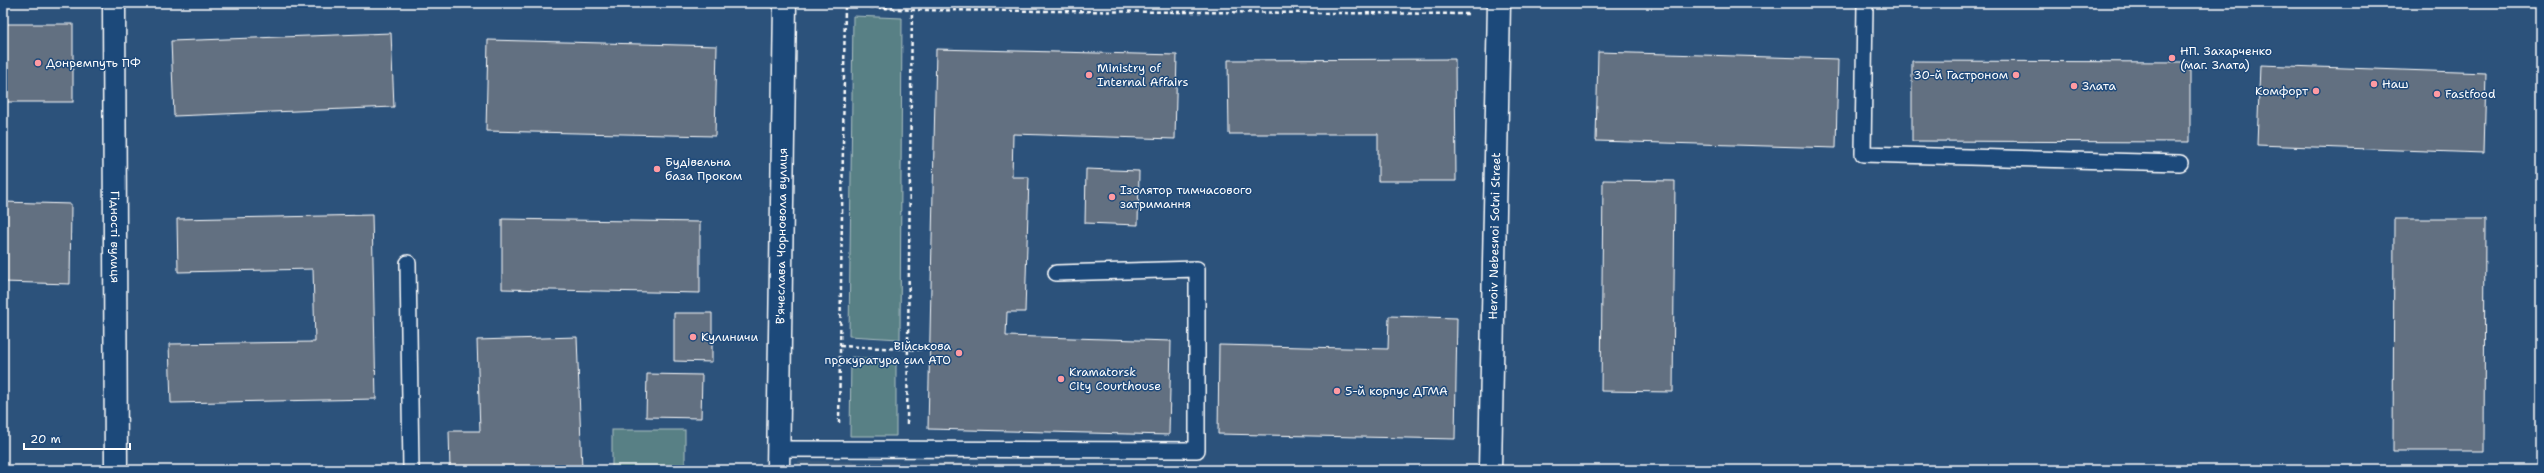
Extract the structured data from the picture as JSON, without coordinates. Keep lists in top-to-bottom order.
{
  "streets": {
    "street": ["Гідності вулиця", "В'ячеслава Чорновола вулиця", "Heroiv Nebesnoi Sotni Street"]
  },
  "places": [
    "НП. Захарченко (маг. Злата)",
    "Донремпуть ПФ",
    "Ministry of Internal Affairs",
    "30-й Гастроном",
    "Наш",
    "Злата",
    "Комфорт",
    "Fastfood",
    "Будівельна база Проком",
    "Ізолятор тимчасового затримання",
    "Кулиничи",
    "Військова прокуратура сил АТО",
    "Kramatorsk City Courthouse",
    "5-й корпус ДГМА"
  ],
  "scale_bar": "20 m"
}
